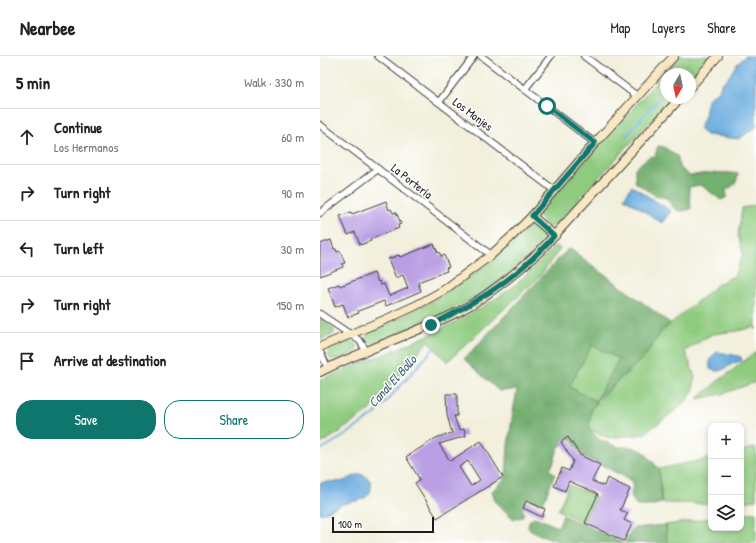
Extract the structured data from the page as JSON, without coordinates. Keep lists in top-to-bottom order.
{
  "streets": {
    "street": ["Los Monjes", "La Portería"]
  },
  "water": ["Canal El Bollo"],
  "scale_bar": "100 m",
  "north": "bottom",
  "page": {
    "header": "Nearbee",
    "nav": ["Map", "Layers", "Share"],
    "heading": ["5 min", "Walk · 330 m"],
    "list": [
      ["Continue", "Los Hermanos", "60 m"],
      ["Turn right", "90 m"],
      ["Turn left", "30 m"],
      ["Turn right", "150 m"],
      "Arrive at destination"
    ],
    "buttons": ["Save", "Share"],
    "map_buttons": ["+", "−"],
    "scale": "100 m"
  }
}
